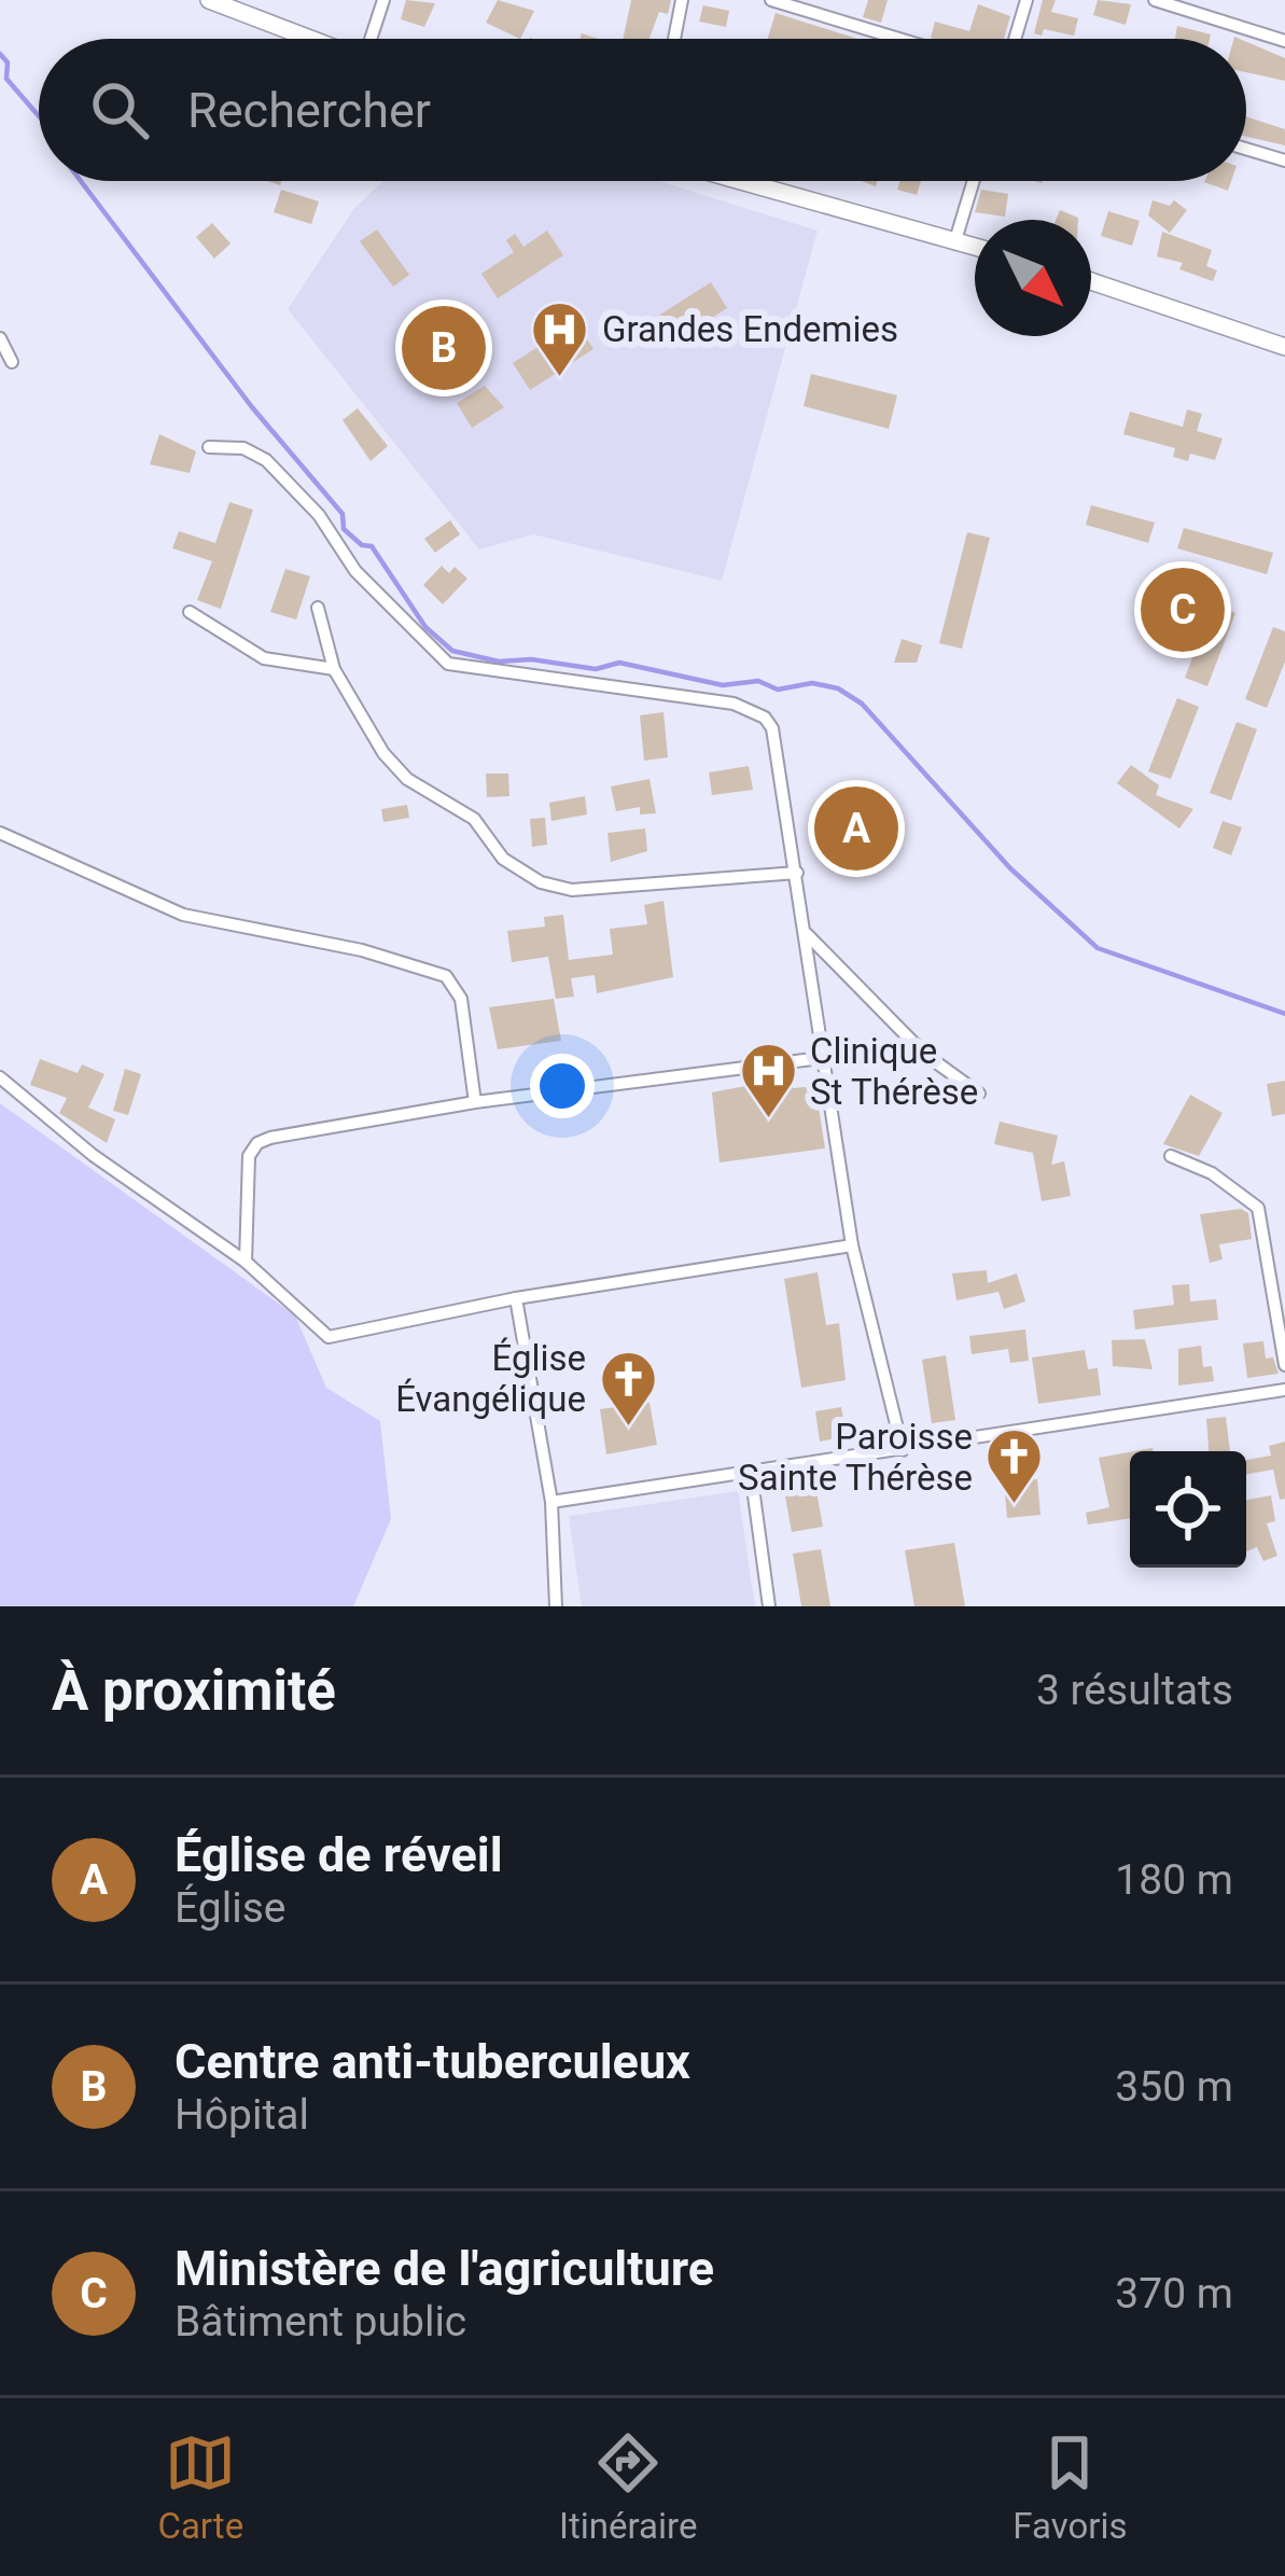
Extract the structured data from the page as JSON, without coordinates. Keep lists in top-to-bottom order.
{
  "places": {
    "hospital": ["Grandes Endemies", "Clinique St Thérèse"],
    "church": ["Église Évangélique", "Paroisse Sainte Thérèse"]
  },
  "north": "bottom right",
  "page": {
    "search": "Rechercher",
    "pins": ["B", "C", "A"],
    "heading": ["À proximité", "3 résultats"],
    "list": [
      {
        "mark": "A",
        "name": "Église de réveil",
        "note": "Église",
        "value": "180 m"
      },
      {
        "mark": "B",
        "name": "Centre anti-tuberculeux",
        "note": "Hôpital",
        "value": "350 m"
      },
      {
        "mark": "C",
        "name": "Ministère de l'agriculture",
        "note": "Bâtiment public",
        "value": "370 m"
      }
    ],
    "nav": ["Carte", "Itinéraire", "Favoris"]
  }
}
